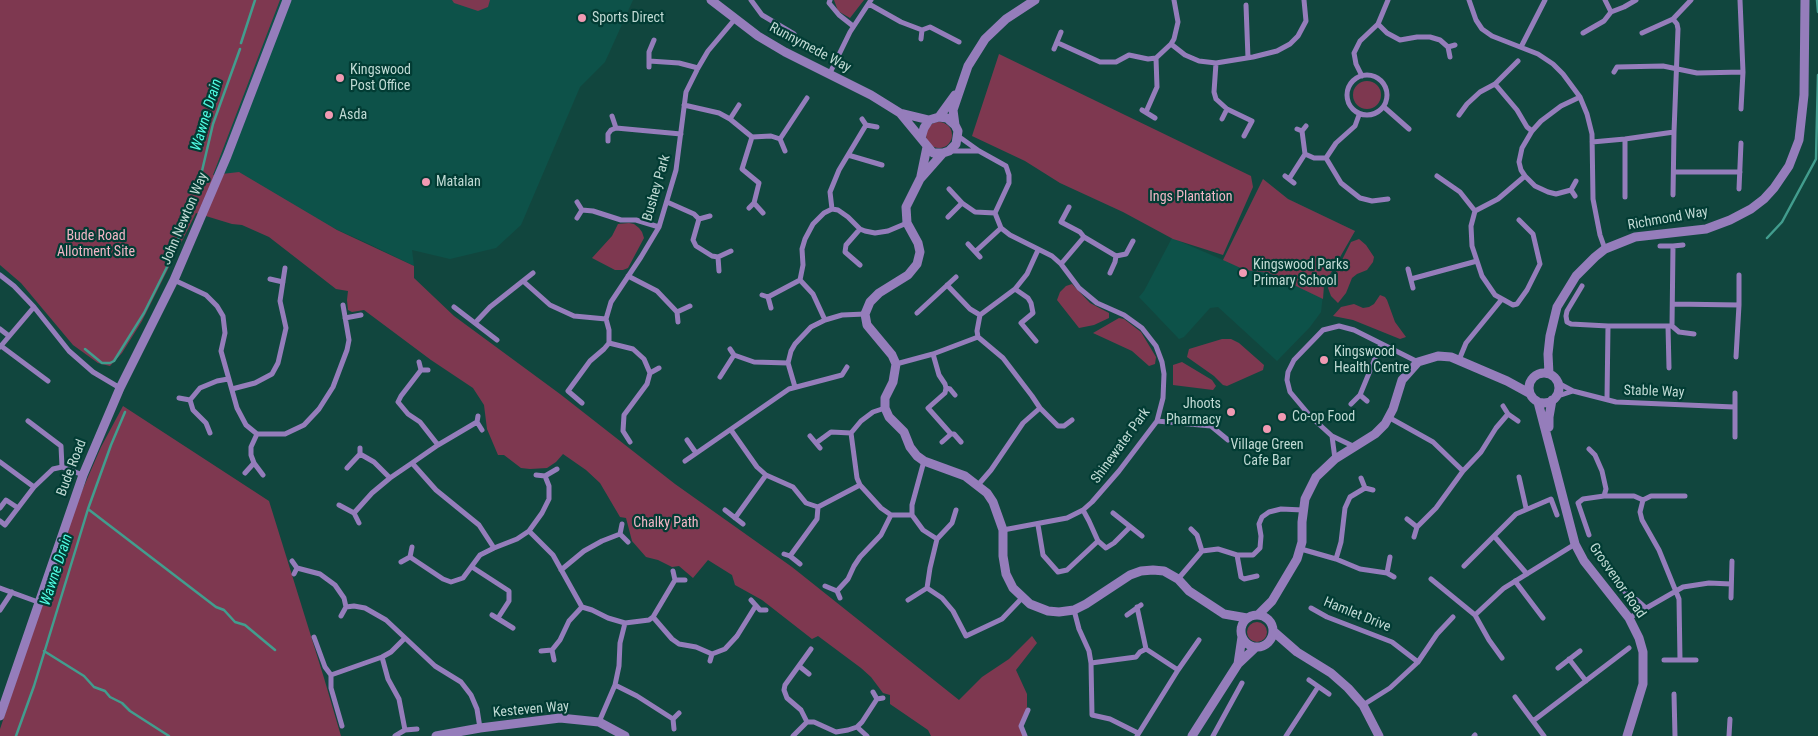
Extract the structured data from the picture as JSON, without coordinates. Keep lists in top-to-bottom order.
{
  "streets": {
    "street": [
      "Runnymede Way",
      "Bushey Park",
      "John Newton Way",
      "Richmond Way",
      "Stable Way",
      "Shinewater Park",
      "Bude Road",
      "Grosvenor Road",
      "Hamlet Drive",
      "Kesteven Way"
    ]
  },
  "crossings": [
    ["Runnymede Way", "Bushey Park"],
    ["John Newton Way", "Bude Road"],
    ["Richmond Way", "Stable Way"],
    ["Richmond Way", "Grosvenor Road"],
    ["Stable Way", "Grosvenor Road"]
  ],
  "water": ["Wawne Drain"],
  "parks": ["Ings Plantation", "Bude Road Allotment Site", "Chalky Path"],
  "places": [
    "Sports Direct",
    "Kingswood Post Office",
    "Asda",
    "Matalan",
    "Kingswood Parks Primary School",
    "Kingswood Health Centre",
    "Jhoots Pharmacy",
    "Co-op Food",
    "Village Green Cafe Bar"
  ]
}
